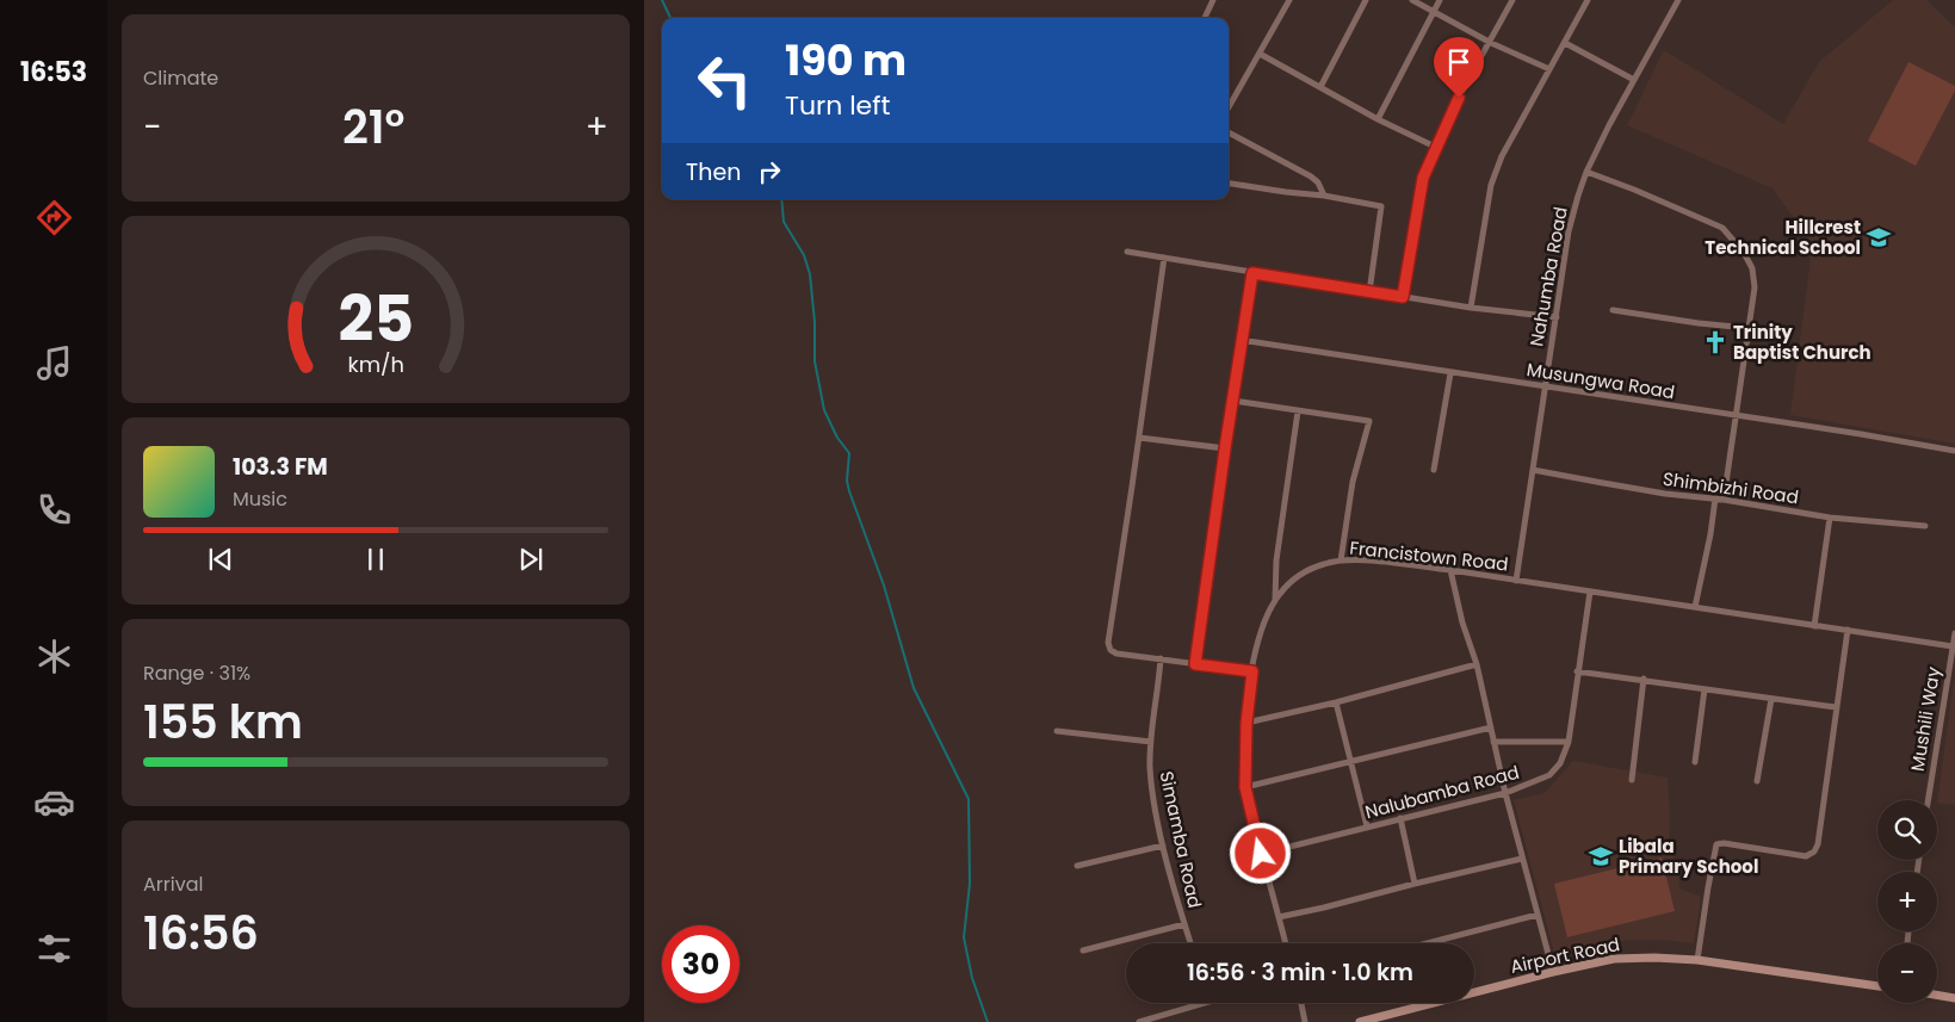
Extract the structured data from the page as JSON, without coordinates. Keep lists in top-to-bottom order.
{
  "streets": {
    "street": [
      "Nahumba Road",
      "Musungwa Road",
      "Shimbizhi Road",
      "Francistown Road",
      "Mushili Way",
      "Nalubamba Road",
      "Simamba Road",
      "Airport Road"
    ]
  },
  "crossings": [
    ["Nahumba Road", "Musungwa Road"],
    ["Nahumba Road", "Shimbizhi Road"],
    ["Nahumba Road", "Francistown Road"],
    ["Francistown Road", "Mushili Way"],
    ["Francistown Road", "Nalubamba Road"]
  ],
  "places": {
    "school or university": ["Hillcrest Technical School", "Libala Primary School"],
    "church": ["Trinity Baptist Church"]
  },
  "page": {
    "tabs": "16:53",
    "tile": [
      "Climate",
      ["Range · 31%", "155 km"],
      ["Arrival", "16:56"]
    ],
    "turn": ["190 m", "Turn left"],
    "heat": ["−", "21°", "+"],
    "then": "Then",
    "song": ["103.3 FM", "Music"],
    "map_buttons": ["+", "−"],
    "limit": "30",
    "trip": "16:56 · 3 min · 1.0 km",
    "gauge": ["25", "km/h"]
  }
}
